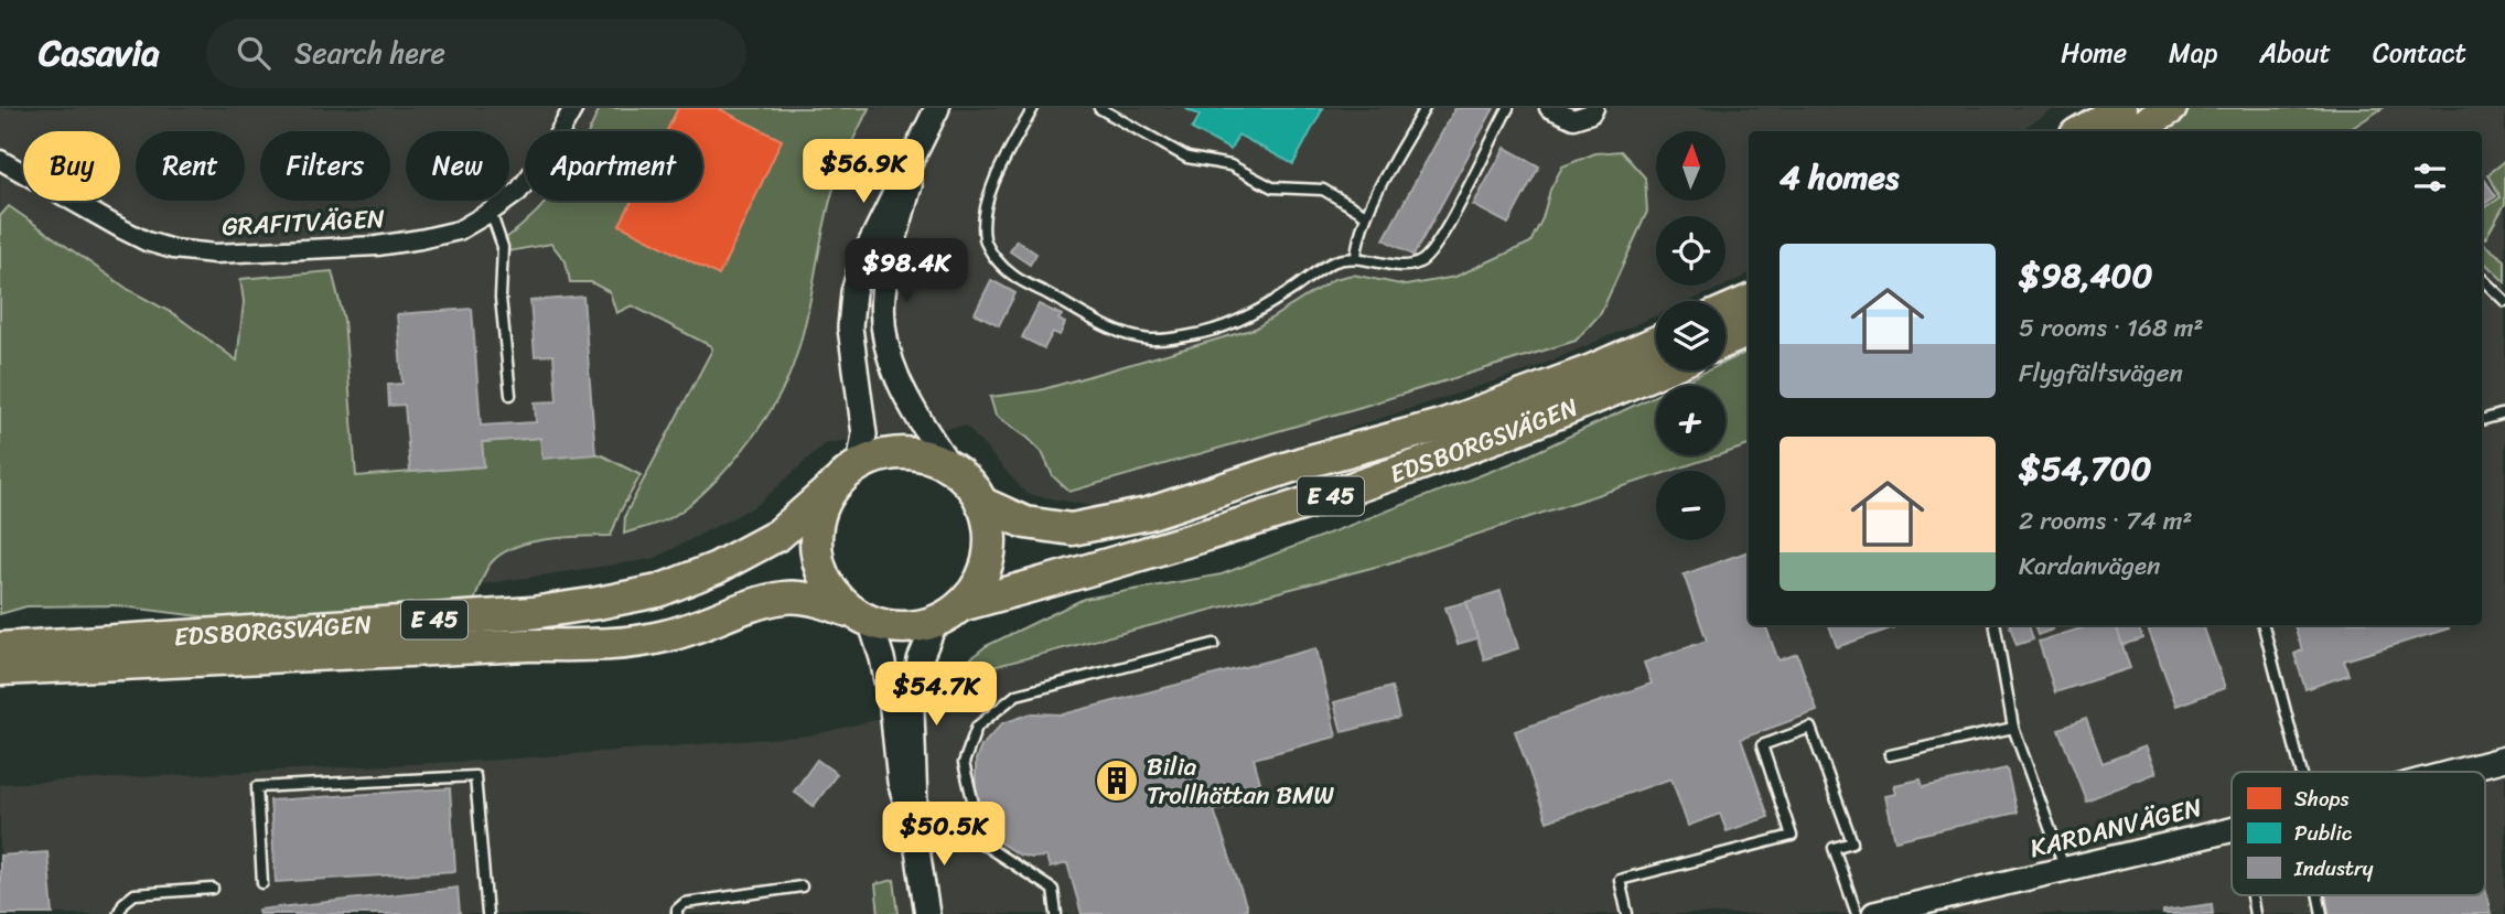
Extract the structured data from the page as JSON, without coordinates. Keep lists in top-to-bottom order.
{
  "streets": {
    "highway": ["EDSBORGSVÄGEN", "E 45"],
    "street": ["GRAFITVÄGEN", "KARDANVÄGEN"]
  },
  "crossings": [
    ["EDSBORGSVÄGEN", "E 45"]
  ],
  "places": {
    "building": ["Bilia Trollhättan BMW"]
  },
  "legend": ["Shops", "Public", "Industry"],
  "north": "top",
  "page": {
    "header": "Casavia",
    "search": "Search here",
    "nav": [
      "Home",
      "Map",
      "About",
      "Contact"
    ],
    "map_buttons": ["+", "−"],
    "chip": [
      "Buy",
      "Rent",
      "Filters",
      "New",
      "Apartment"
    ],
    "heading": "4 homes",
    "price": [
      "$56.9K",
      "$98.4K",
      "$54.7K",
      "$50.5K"
    ],
    "list": [
      {
        "name": "$98,400",
        "note": "5 rooms · 168 m² · Flygfältsvägen"
      },
      {
        "name": "$54,700",
        "note": "2 rooms · 74 m² · Kardanvägen"
      }
    ]
  }
}
